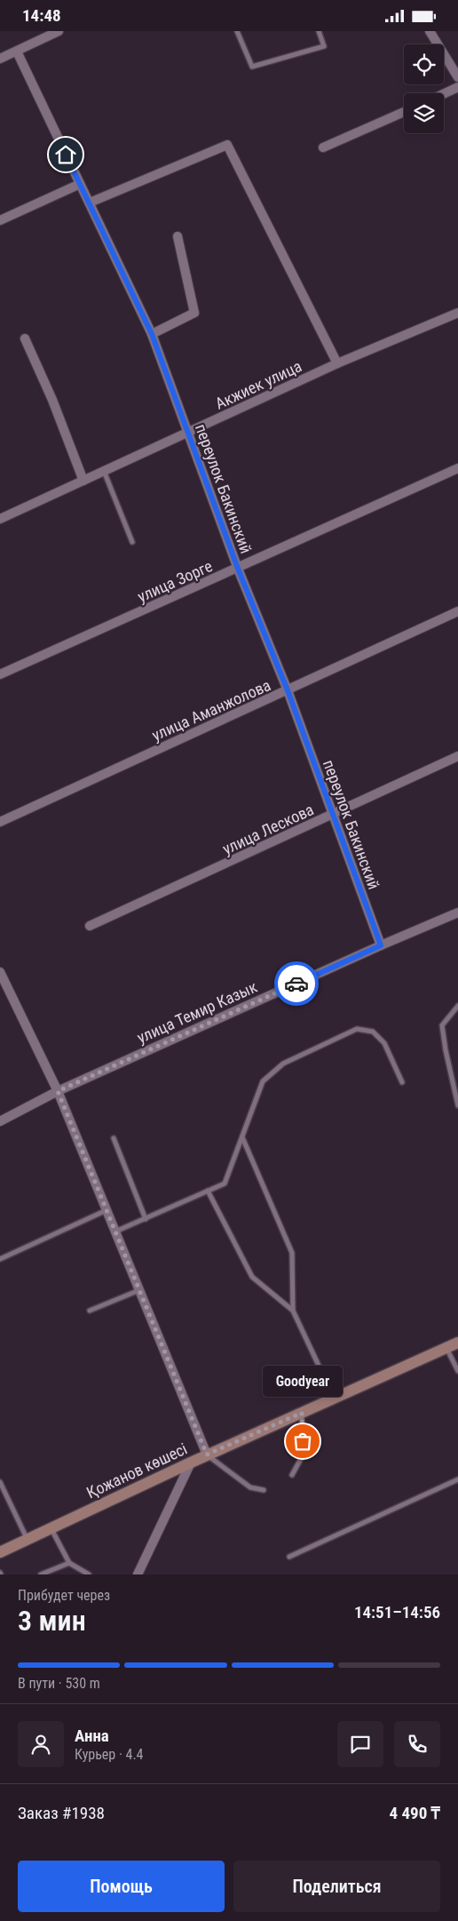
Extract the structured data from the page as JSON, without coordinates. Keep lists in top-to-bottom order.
{
  "streets": {
    "main road": ["Қожанов көшесі"],
    "street": [
      "Акжиек улица",
      "переулок Бакинский",
      "улица Зорге",
      "улица Аманжолова",
      "улица Лескова",
      "улица Темир Казык"
    ]
  },
  "crossings": [
    ["Акжиек улица", "переулок Бакинский"],
    ["переулок Бакинский", "улица Зорге"],
    ["переулок Бакинский", "улица Аманжолова"],
    ["переулок Бакинский", "улица Лескова"],
    ["переулок Бакинский", "улица Темир Казык"]
  ],
  "places": ["Goodyear"],
  "page": {
    "status": "14:48",
    "bubble": "Goodyear",
    "heading": ["3 мин", "Прибудет через", "14:51–14:56"],
    "panel": [
      "Анна",
      "Курьер · 4.4",
      "Заказ #1938",
      "4 490 ₸"
    ],
    "bar": "В пути · 530 m",
    "buttons": ["Помощь", "Поделиться"]
  }
}
